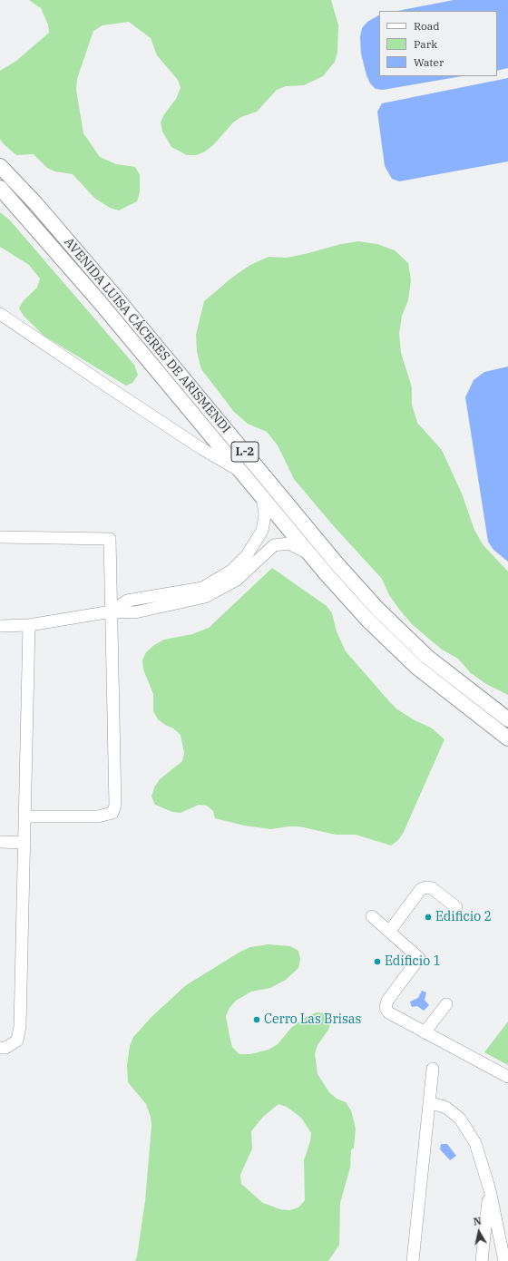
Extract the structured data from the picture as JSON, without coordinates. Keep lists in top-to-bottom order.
{
  "streets": {
    "main road": ["AVENIDA LUISA CÁCERES DE ARISMENDI", "L-2"]
  },
  "crossings": [
    ["AVENIDA LUISA CÁCERES DE ARISMENDI", "L-2"]
  ],
  "places": ["Edificio 2", "Edificio 1", "Cerro Las Brisas"],
  "legend": ["Road", "Park", "Water"],
  "north": "top"
}
